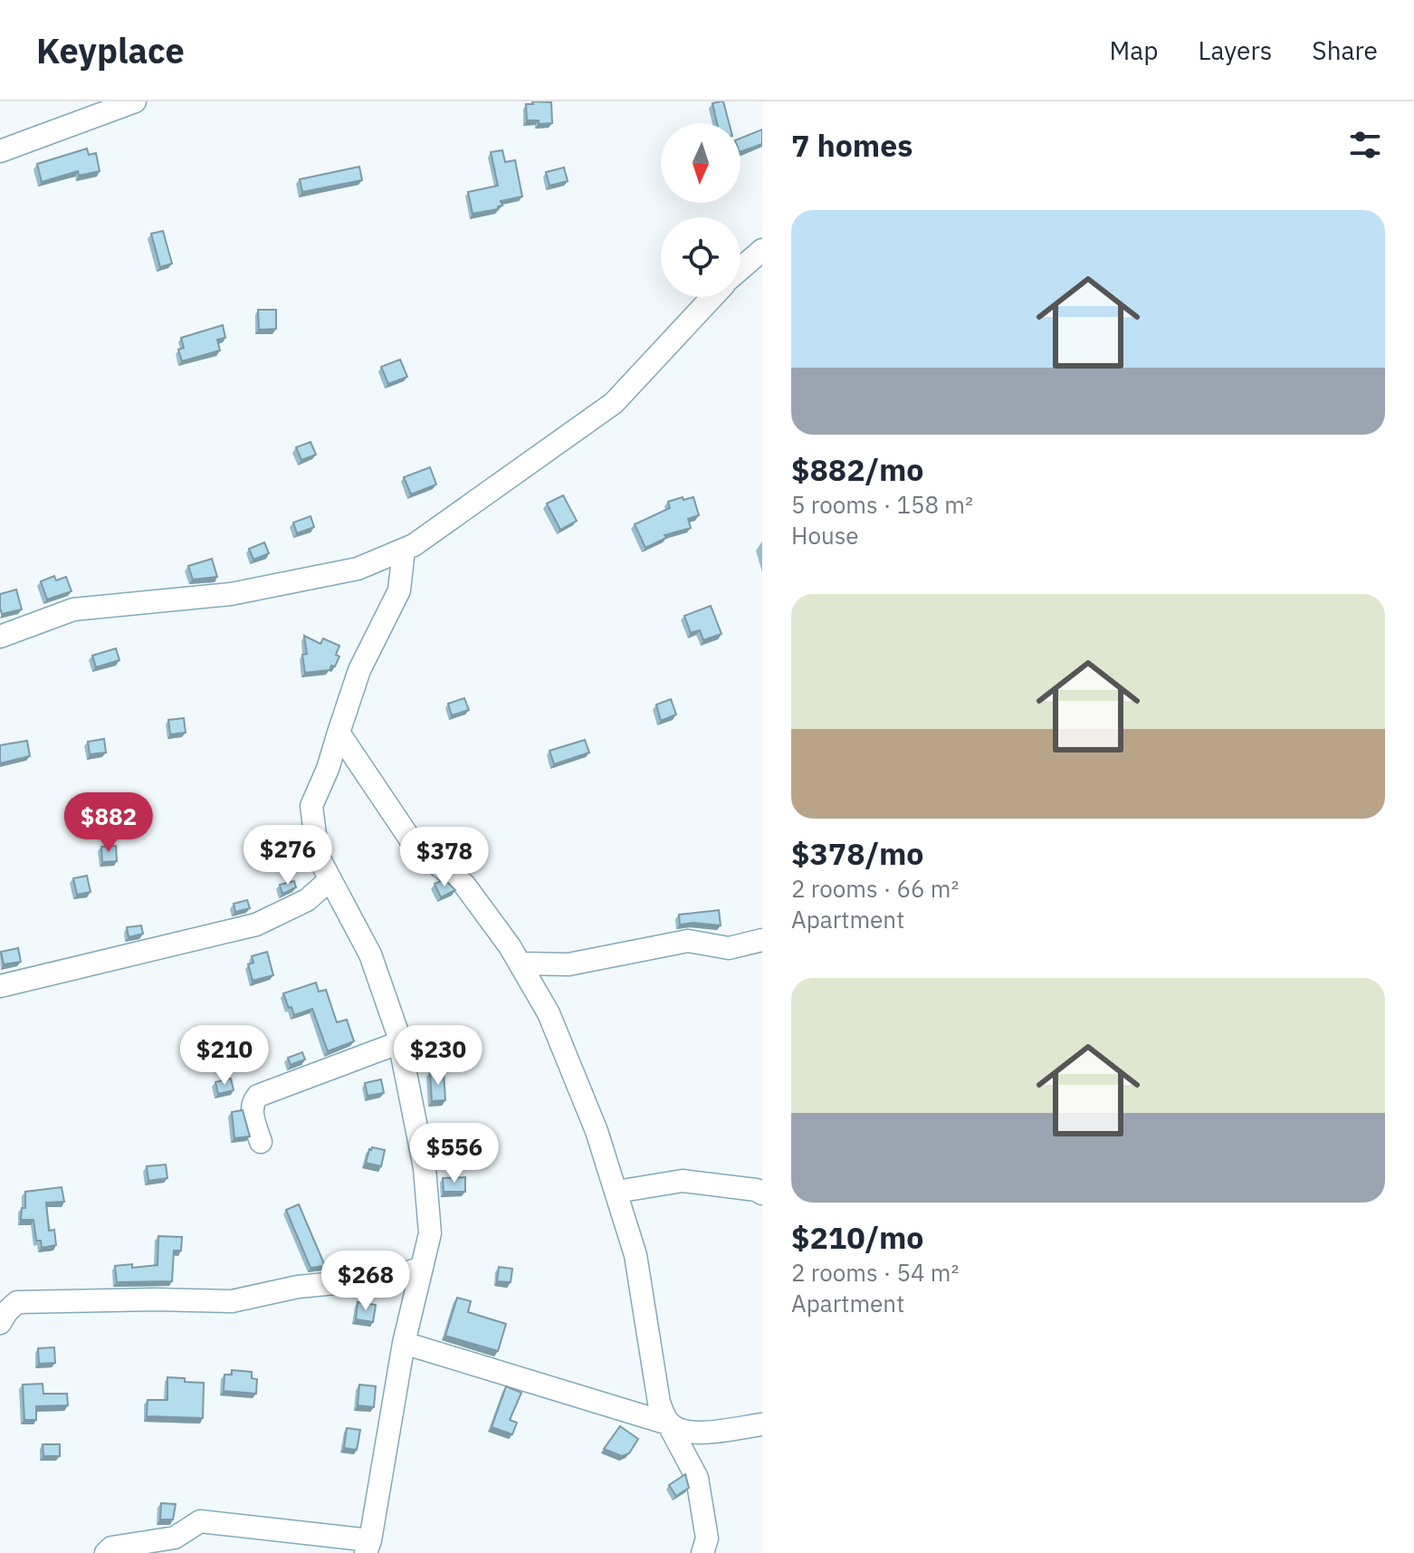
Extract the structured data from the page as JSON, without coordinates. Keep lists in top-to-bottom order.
{
  "north": "bottom",
  "page": {
    "header": "Keyplace",
    "nav": ["Map", "Layers", "Share"],
    "heading": "7 homes",
    "list": [
      {
        "name": "$882/mo",
        "note": "5 rooms · 158 m² · House"
      },
      {
        "name": "$378/mo",
        "note": "2 rooms · 66 m² · Apartment"
      },
      {
        "name": "$210/mo",
        "note": "2 rooms · 54 m² · Apartment"
      }
    ],
    "price": [
      "$882",
      "$276",
      "$378",
      "$210",
      "$230",
      "$556",
      "$268"
    ]
  }
}
